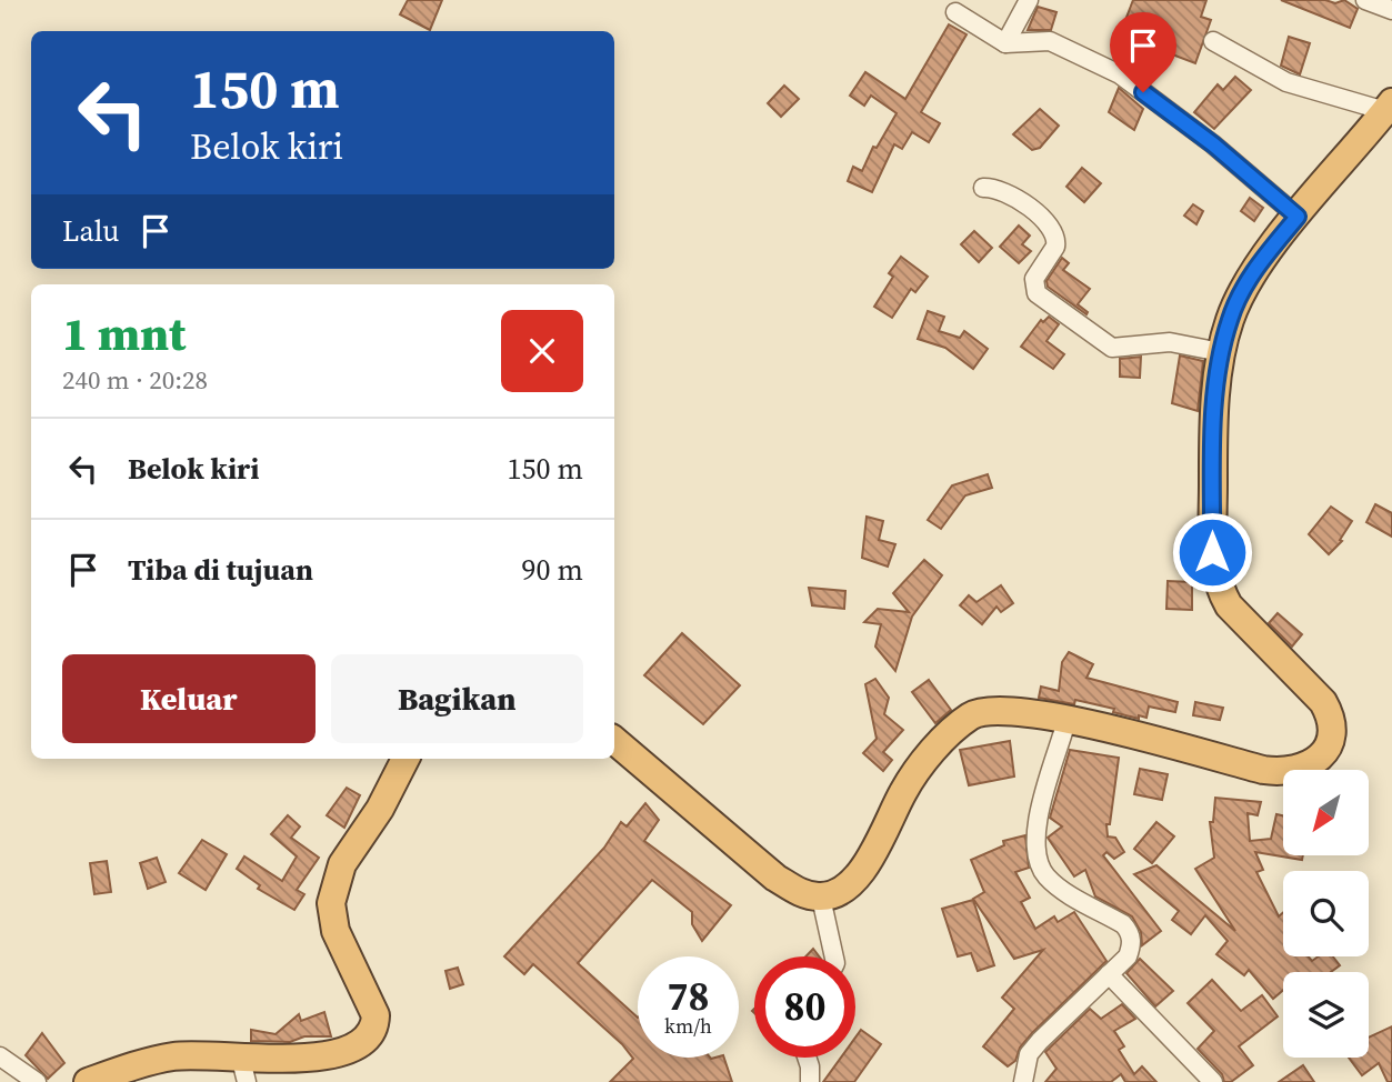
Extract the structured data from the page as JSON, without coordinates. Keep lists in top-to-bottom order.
{
  "north": "bottom left",
  "page": {
    "turn": ["150 m", "Belok kiri"],
    "then": "Lalu",
    "heading": ["1 mnt", "240 m · 20:28"],
    "list": [
      {
        "name": "Belok kiri",
        "value": "150 m"
      },
      {
        "name": "Tiba di tujuan",
        "value": "90 m"
      }
    ],
    "buttons": ["Keluar", "Bagikan"],
    "speed": "78 km/h",
    "limit": "80"
  }
}
